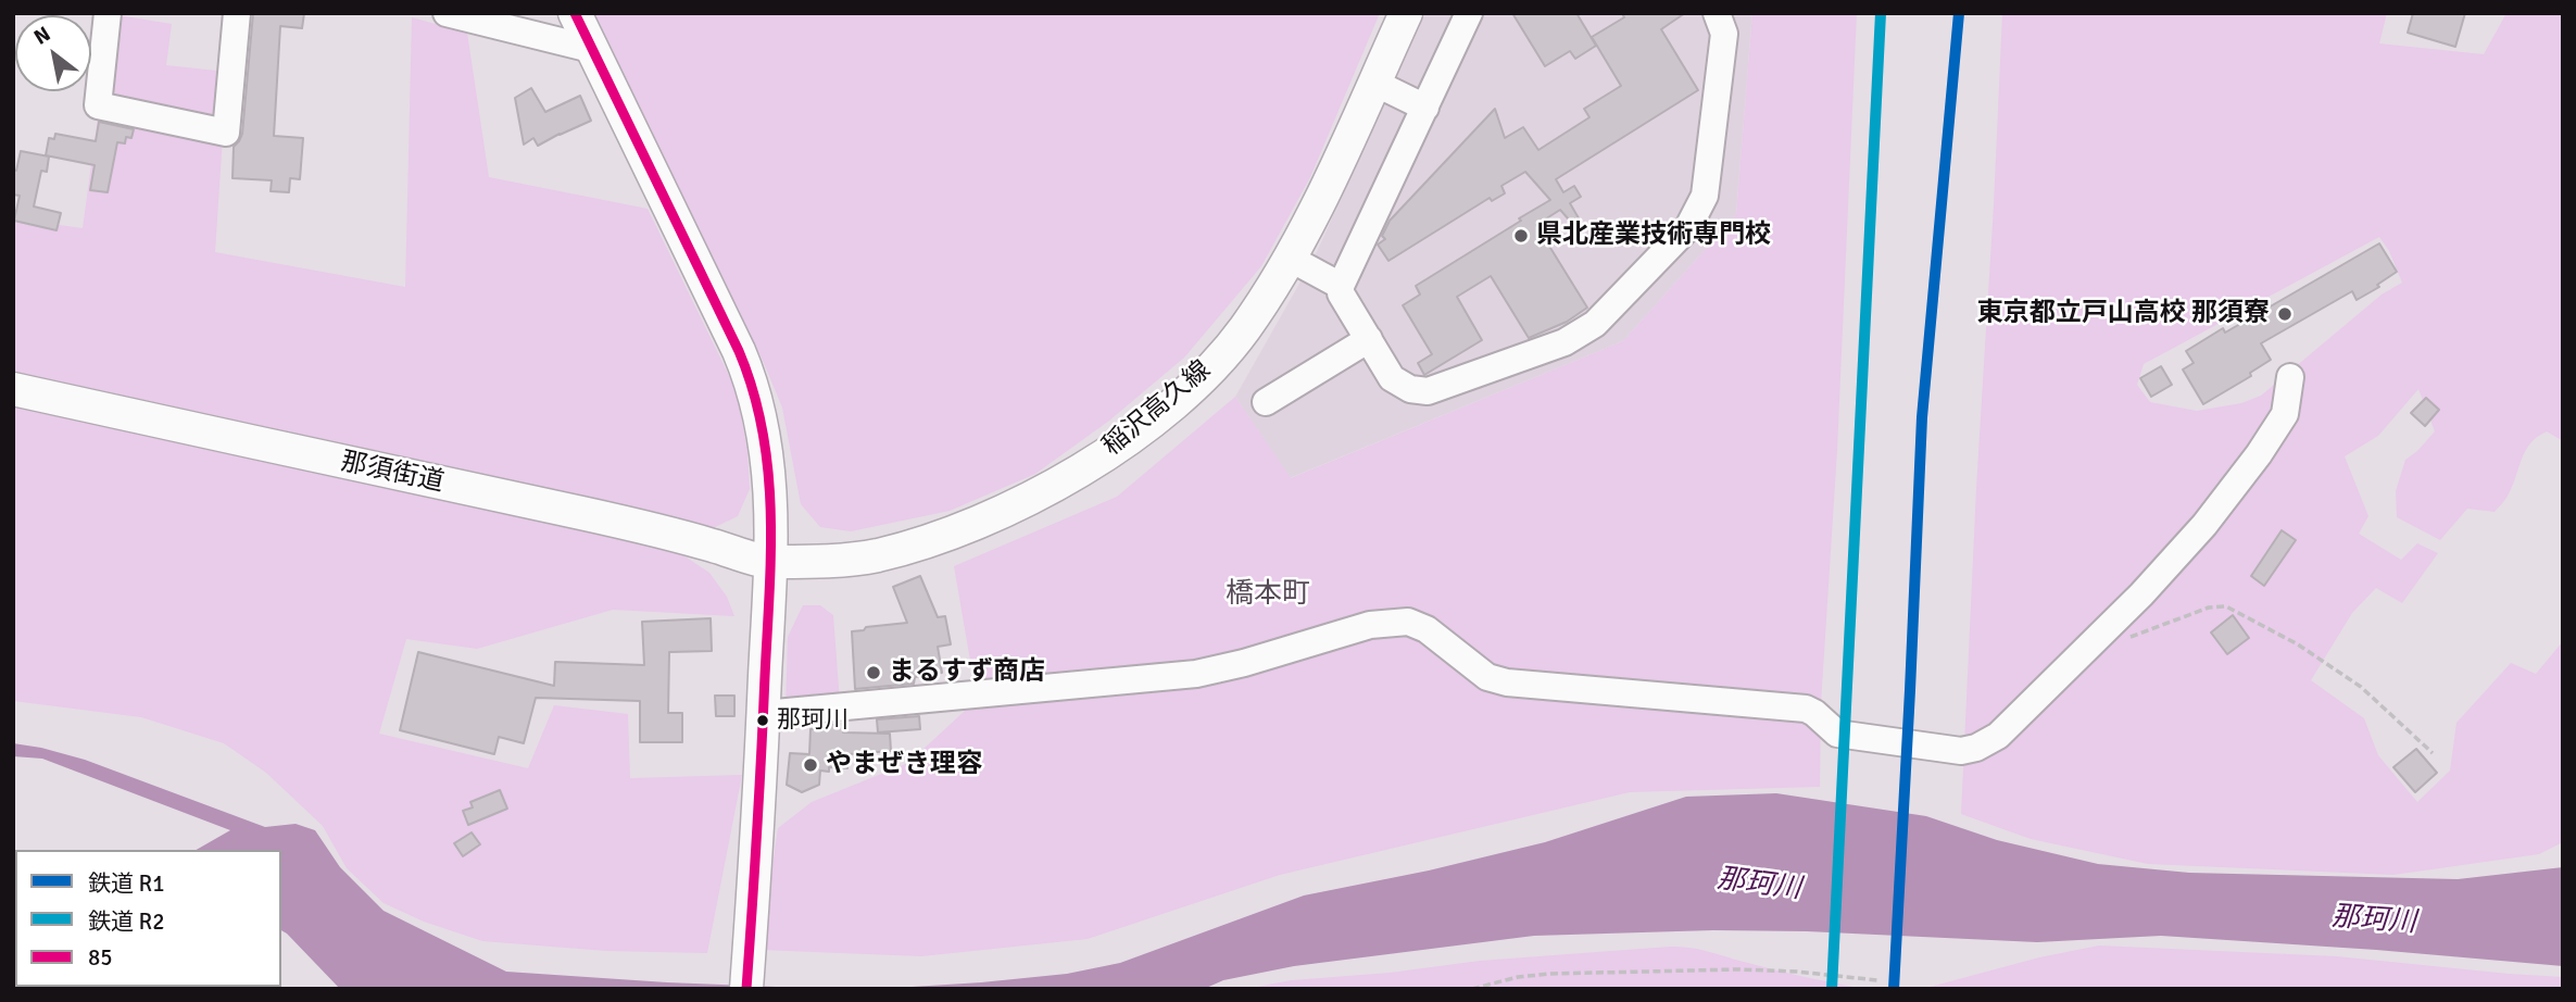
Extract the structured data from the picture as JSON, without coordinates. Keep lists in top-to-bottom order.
{
  "streets": {
    "main road": ["稲沢高久線", "那須街道"]
  },
  "crossings": [
    ["稲沢高久線", "那須街道"]
  ],
  "districts": ["橋本町"],
  "water": ["那珂川"],
  "places": [
    "県北産業技術専門校",
    "東京都立戸山高校 那須寮",
    "まるすず商店",
    "那珂川",
    "やまぜき理容"
  ],
  "lines": ["rail line R1", "rail line R2", "transit line 85"],
  "legend": ["鉄道 R1", "鉄道 R2", "85"],
  "north": "top left"
}
